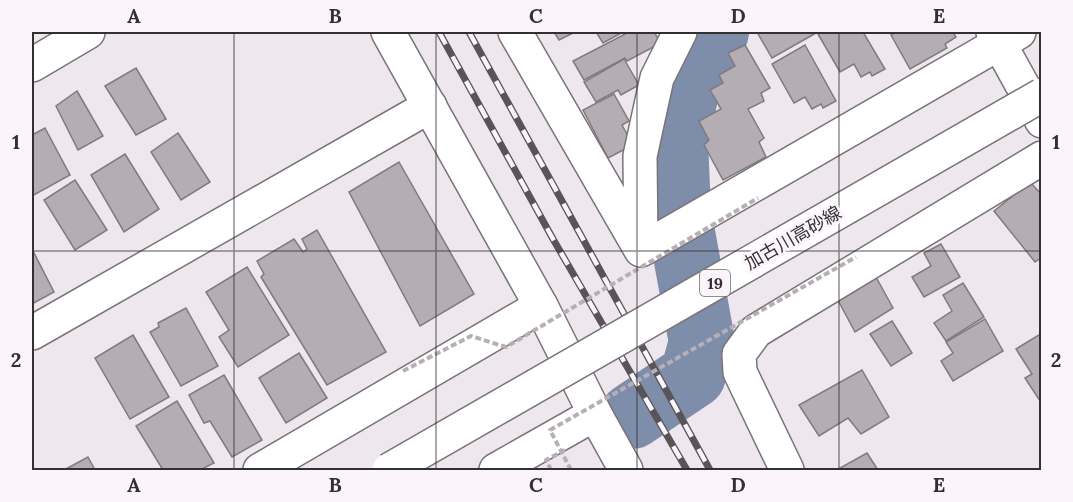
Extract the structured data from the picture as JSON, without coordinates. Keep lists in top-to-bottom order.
{
  "streets": {
    "street": ["加古川高砂線", "19"]
  },
  "grid": {
    "columns": [
      "A",
      "B",
      "C",
      "D",
      "E"
    ],
    "rows": ["1", "2"]
  }
}
